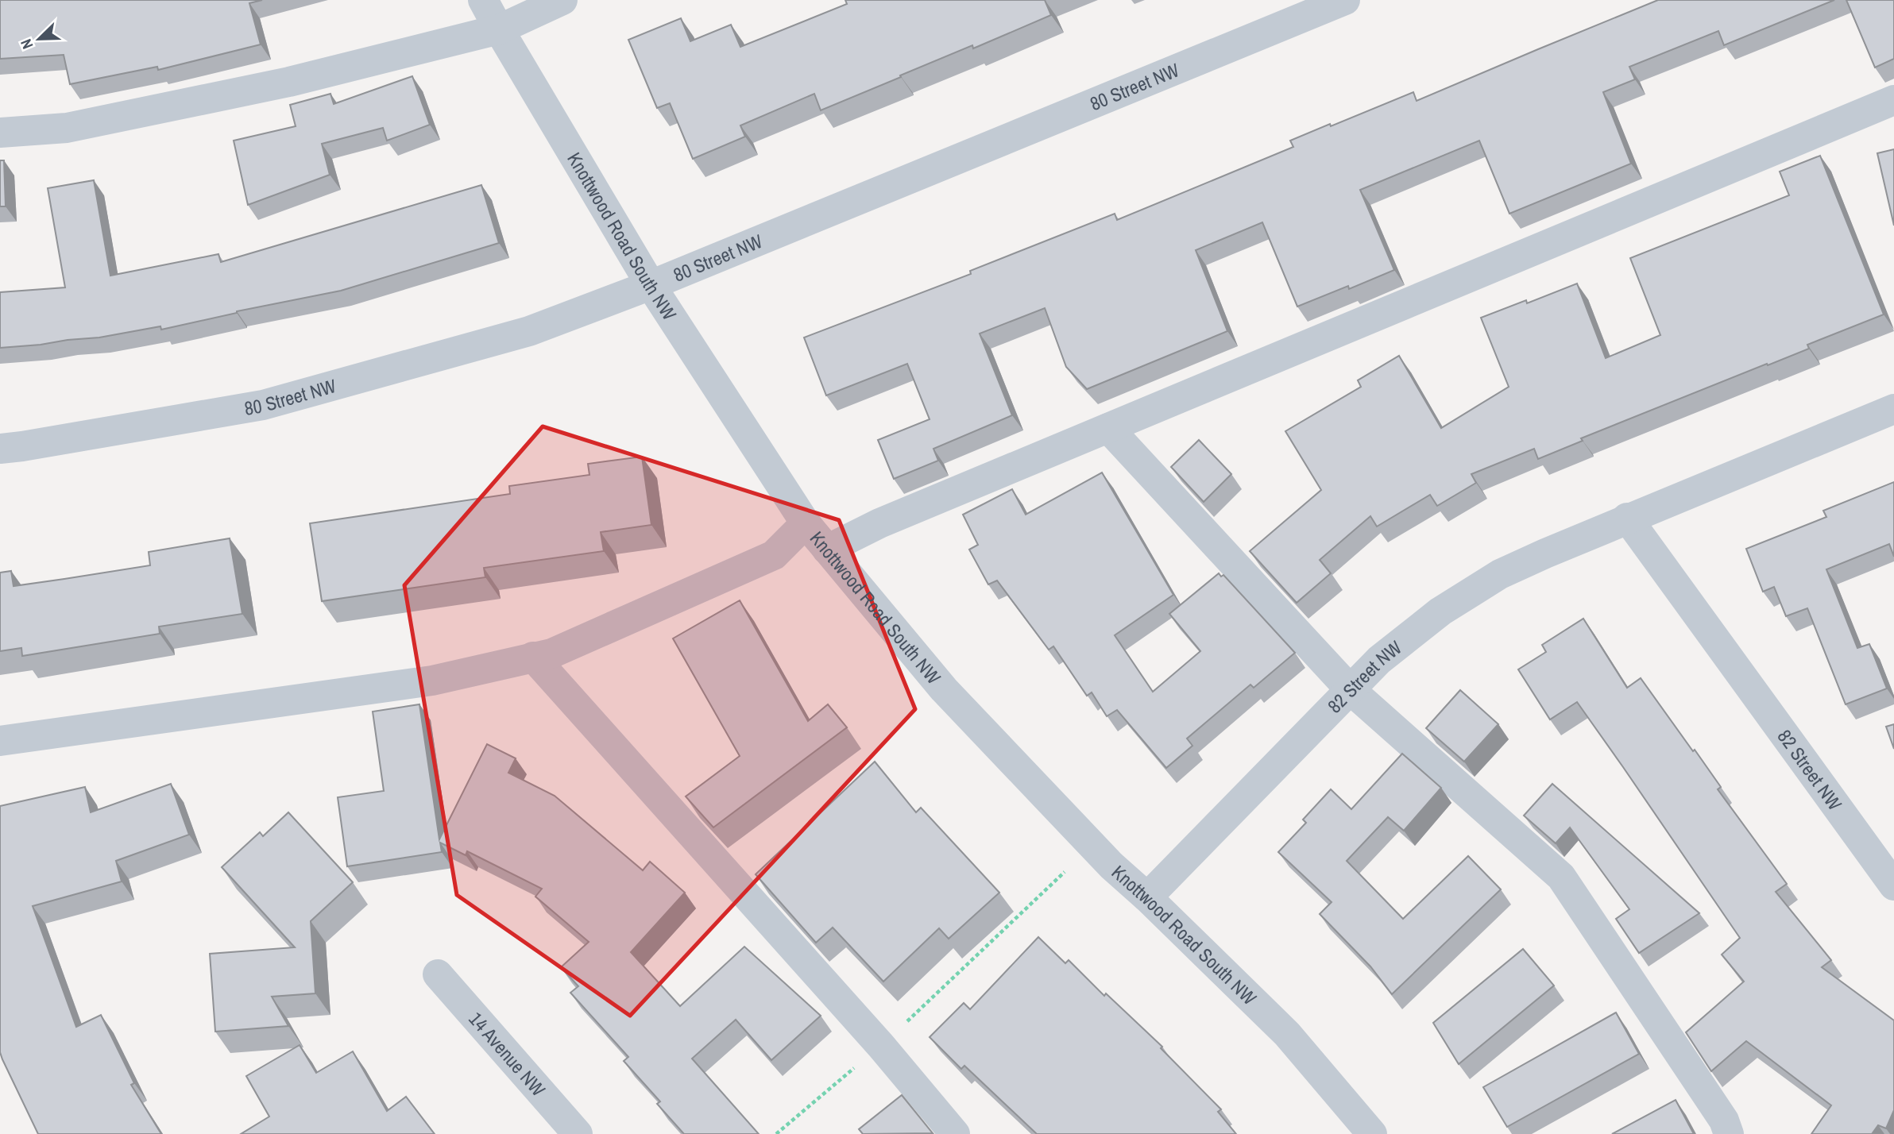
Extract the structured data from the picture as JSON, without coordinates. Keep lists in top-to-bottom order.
{
  "streets": {
    "street": [
      "80 Street NW",
      "Knottwood Road South NW",
      "82 Street NW",
      "14 Avenue NW"
    ]
  },
  "crossings": [
    ["80 Street NW", "Knottwood Road South NW"],
    ["Knottwood Road South NW", "82 Street NW"]
  ],
  "north": "bottom left"
}
